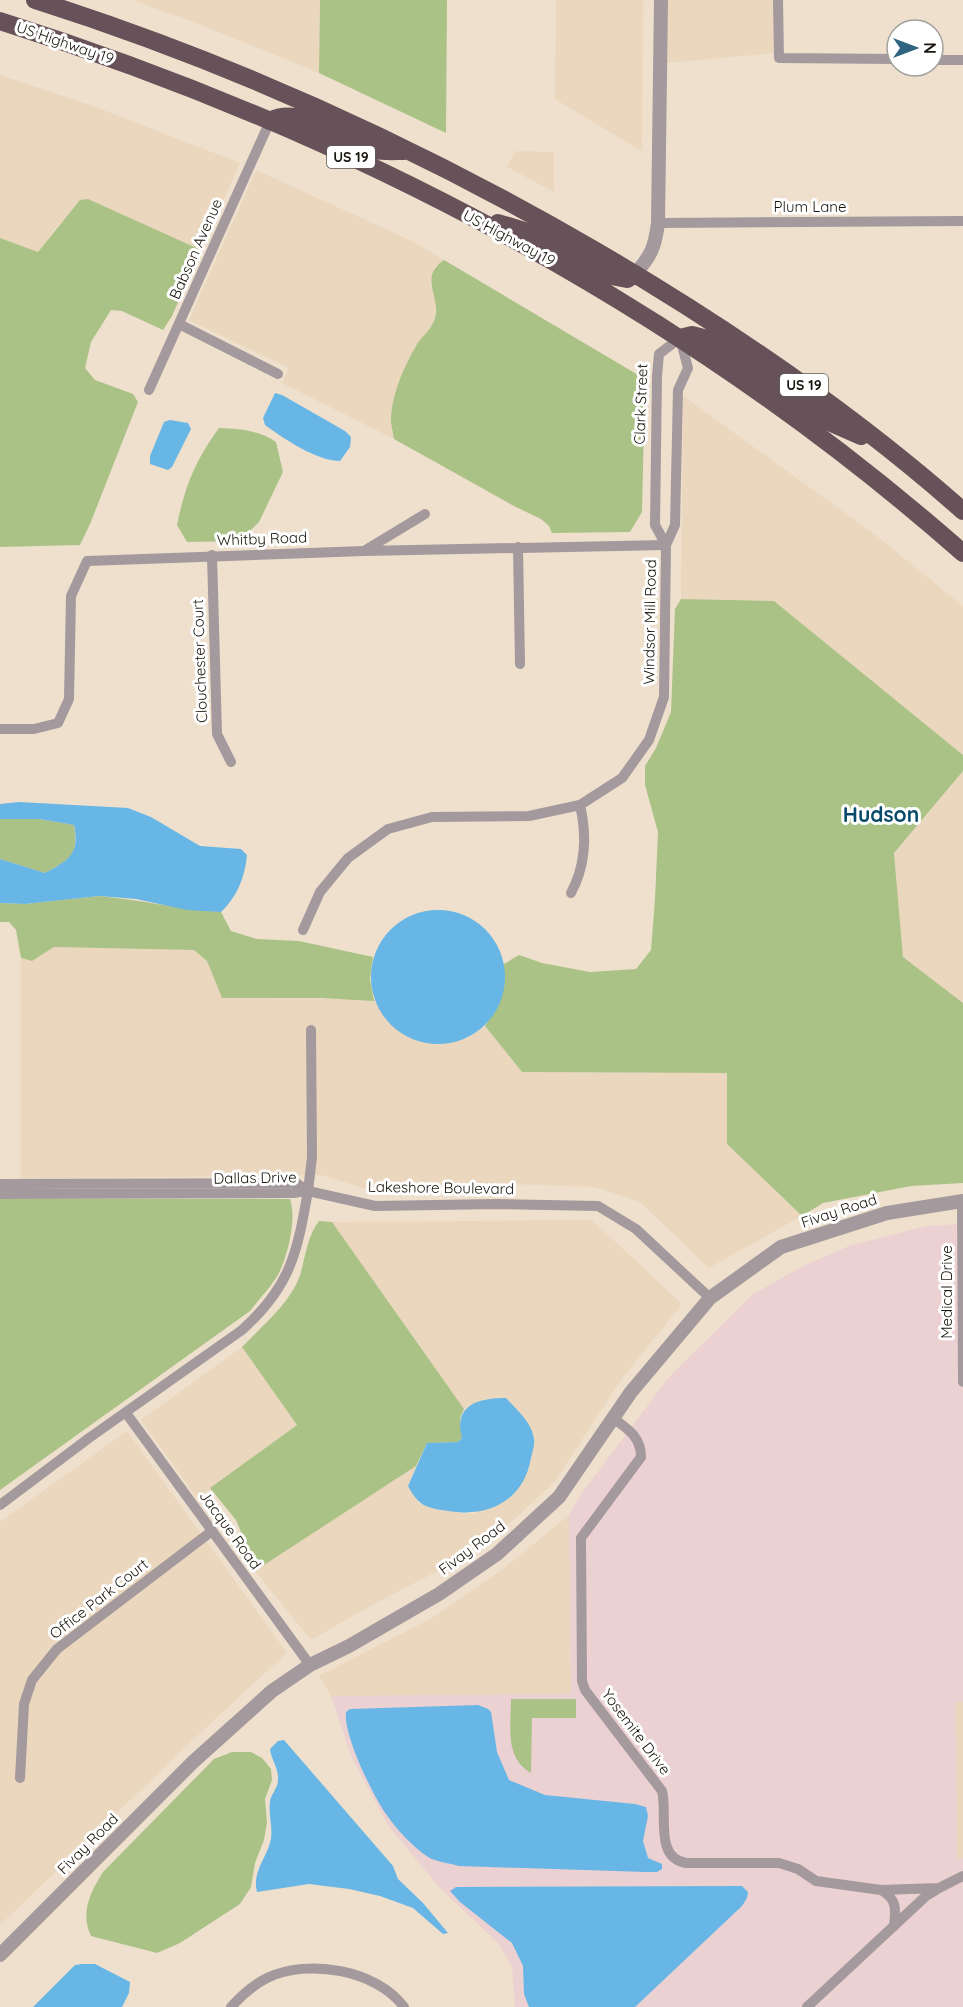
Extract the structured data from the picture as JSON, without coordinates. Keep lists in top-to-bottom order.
{
  "streets": {
    "highway": ["US Highway 19", "US 19"],
    "street": [
      "Plum Lane",
      "Babson Avenue",
      "Clark Street",
      "Whitby Road",
      "Windsor Mill Road",
      "Clouchester Court",
      "Dallas Drive",
      "Lakeshore Boulevard",
      "Fivay Road",
      "Medical Drive",
      "Jacque Road",
      "Office Park Court",
      "Yosemite Drive"
    ]
  },
  "crossings": [
    ["US Highway 19", "Babson Avenue"],
    ["US Highway 19", "Clark Street"],
    ["Clark Street", "Whitby Road"],
    ["Clark Street", "Windsor Mill Road"],
    ["Whitby Road", "Windsor Mill Road"],
    ["Whitby Road", "Clouchester Court"],
    ["Dallas Drive", "Lakeshore Boulevard"],
    ["Lakeshore Boulevard", "Fivay Road"],
    ["Fivay Road", "Medical Drive"],
    ["Fivay Road", "Jacque Road"],
    ["Fivay Road", "Yosemite Drive"],
    ["Jacque Road", "Office Park Court"]
  ],
  "districts": ["Hudson"],
  "north": "right"
}
